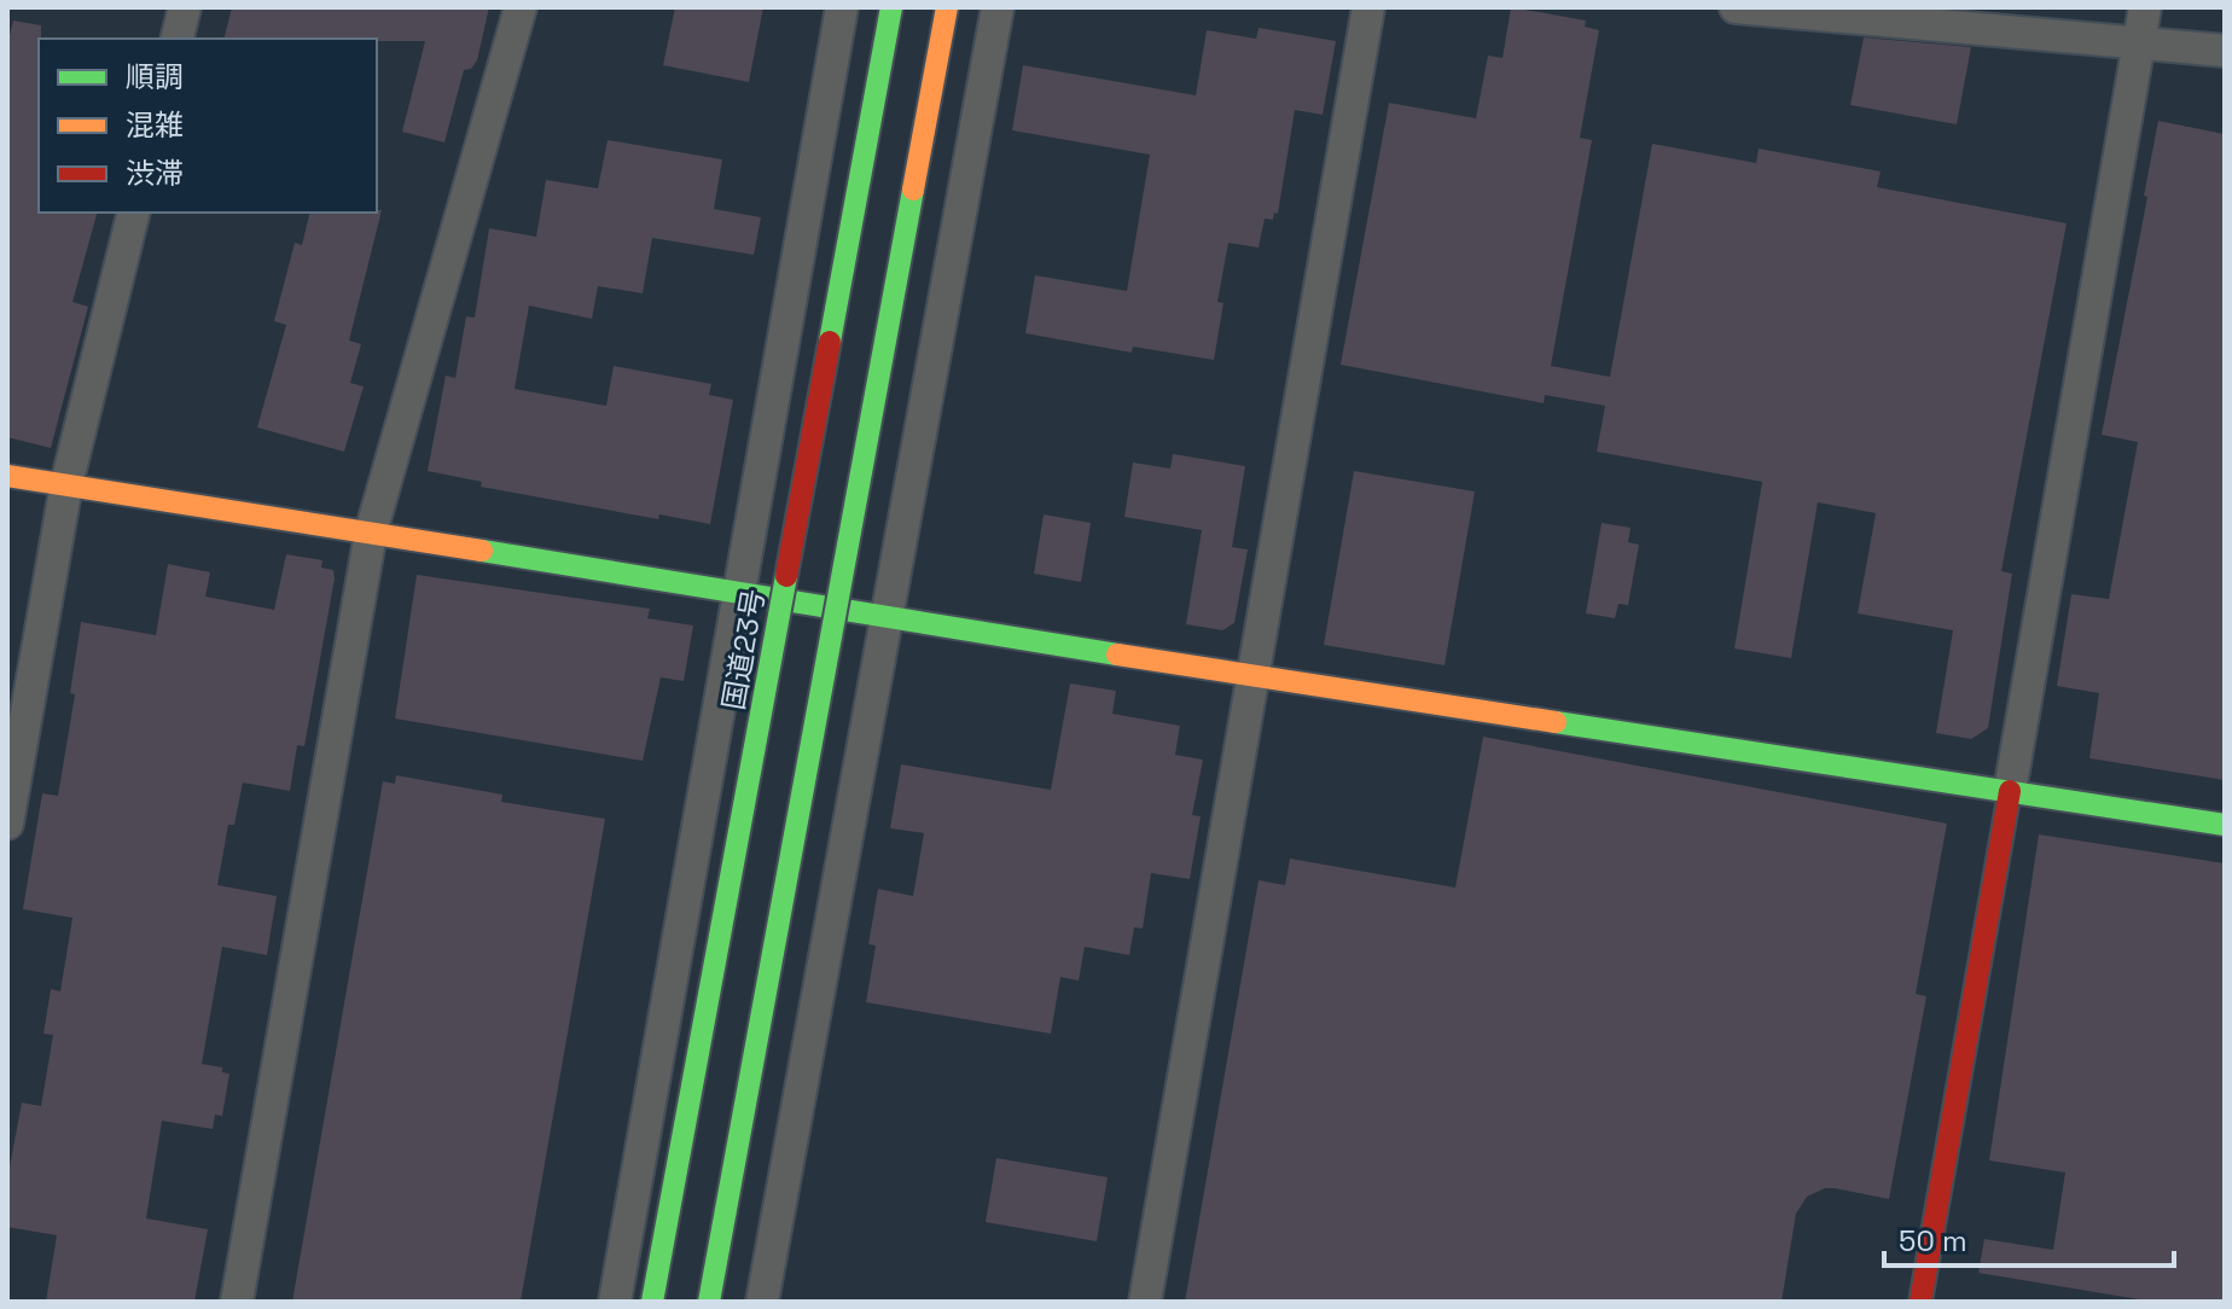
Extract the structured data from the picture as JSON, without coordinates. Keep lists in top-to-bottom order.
{
  "streets": {
    "main road": ["国道23号"]
  },
  "legend": ["順調", "混雑", "渋滞"],
  "scale_bar": "50 m"
}
